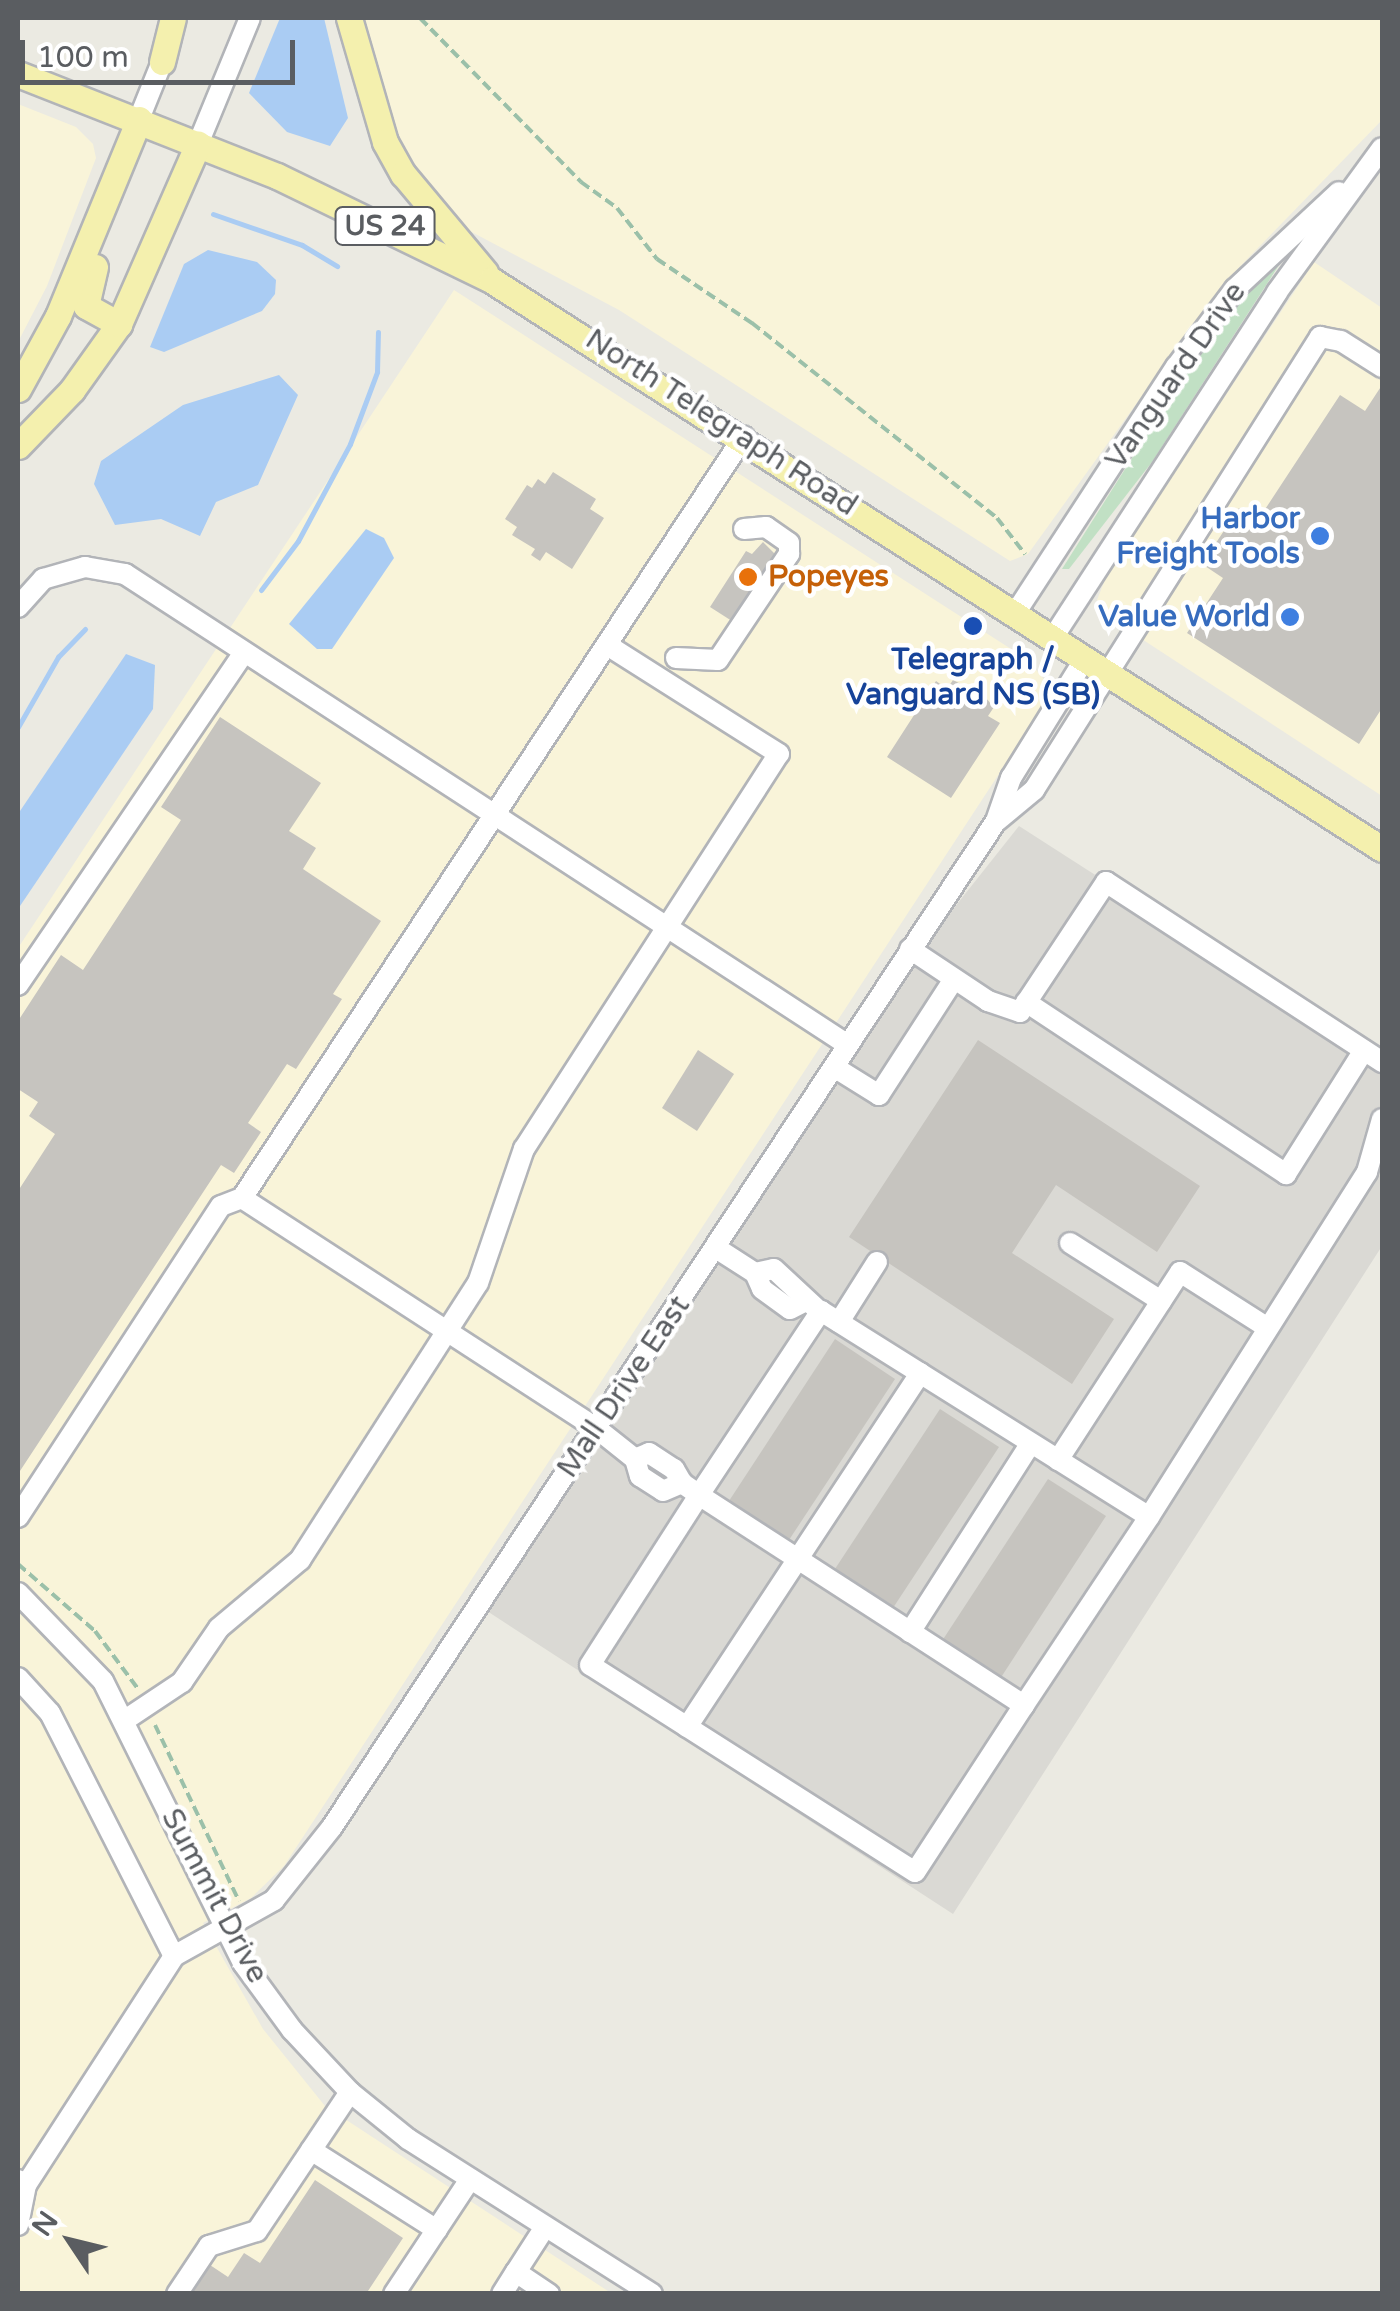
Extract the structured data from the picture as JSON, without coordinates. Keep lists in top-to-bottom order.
{
  "streets": {
    "main road": ["US 24", "North Telegraph Road"],
    "street": ["Vanguard Drive", "Mall Drive East", "Summit Drive"]
  },
  "crossings": [
    ["Vanguard Drive", "North Telegraph Road"],
    ["North Telegraph Road", "Mall Drive East"],
    ["Mall Drive East", "Summit Drive"]
  ],
  "places": [
    "Harbor Freight Tools",
    "Popeyes",
    "Value World",
    "Telegraph / Vanguard NS (SB)"
  ],
  "scale_bar": "100 m",
  "north": "top left"
}
